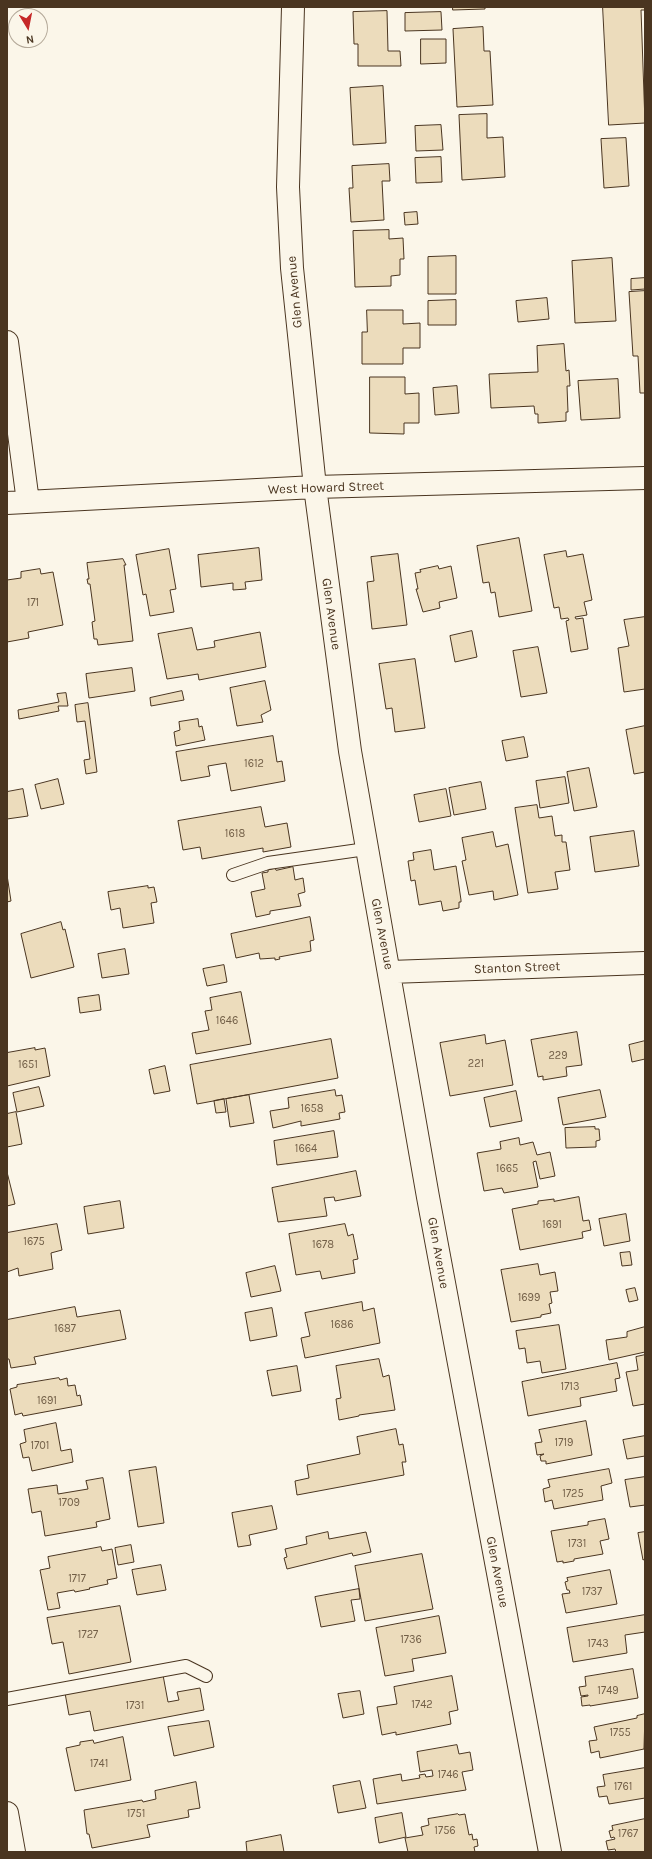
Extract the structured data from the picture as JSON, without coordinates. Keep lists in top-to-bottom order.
{
  "streets": {
    "street": ["Glen Avenue", "West Howard Street", "Stanton Street"]
  },
  "crossings": [
    ["Glen Avenue", "West Howard Street"],
    ["Glen Avenue", "Stanton Street"]
  ],
  "house_numbers": [
    "171",
    "1612",
    "1618",
    "1646",
    "229",
    "221",
    "1651",
    "1658",
    "1664",
    "1665",
    "1691",
    "1675",
    "1678",
    "1699",
    "1686",
    "1687",
    "1713",
    "1691",
    "1719",
    "1701",
    "1725",
    "1709",
    "1731",
    "1717",
    "1737",
    "1727",
    "1736",
    "1743",
    "1749",
    "1742",
    "1731",
    "1755",
    "1741",
    "1746",
    "1761",
    "1751",
    "1756",
    "1767"
  ],
  "north": "bottom"
}
